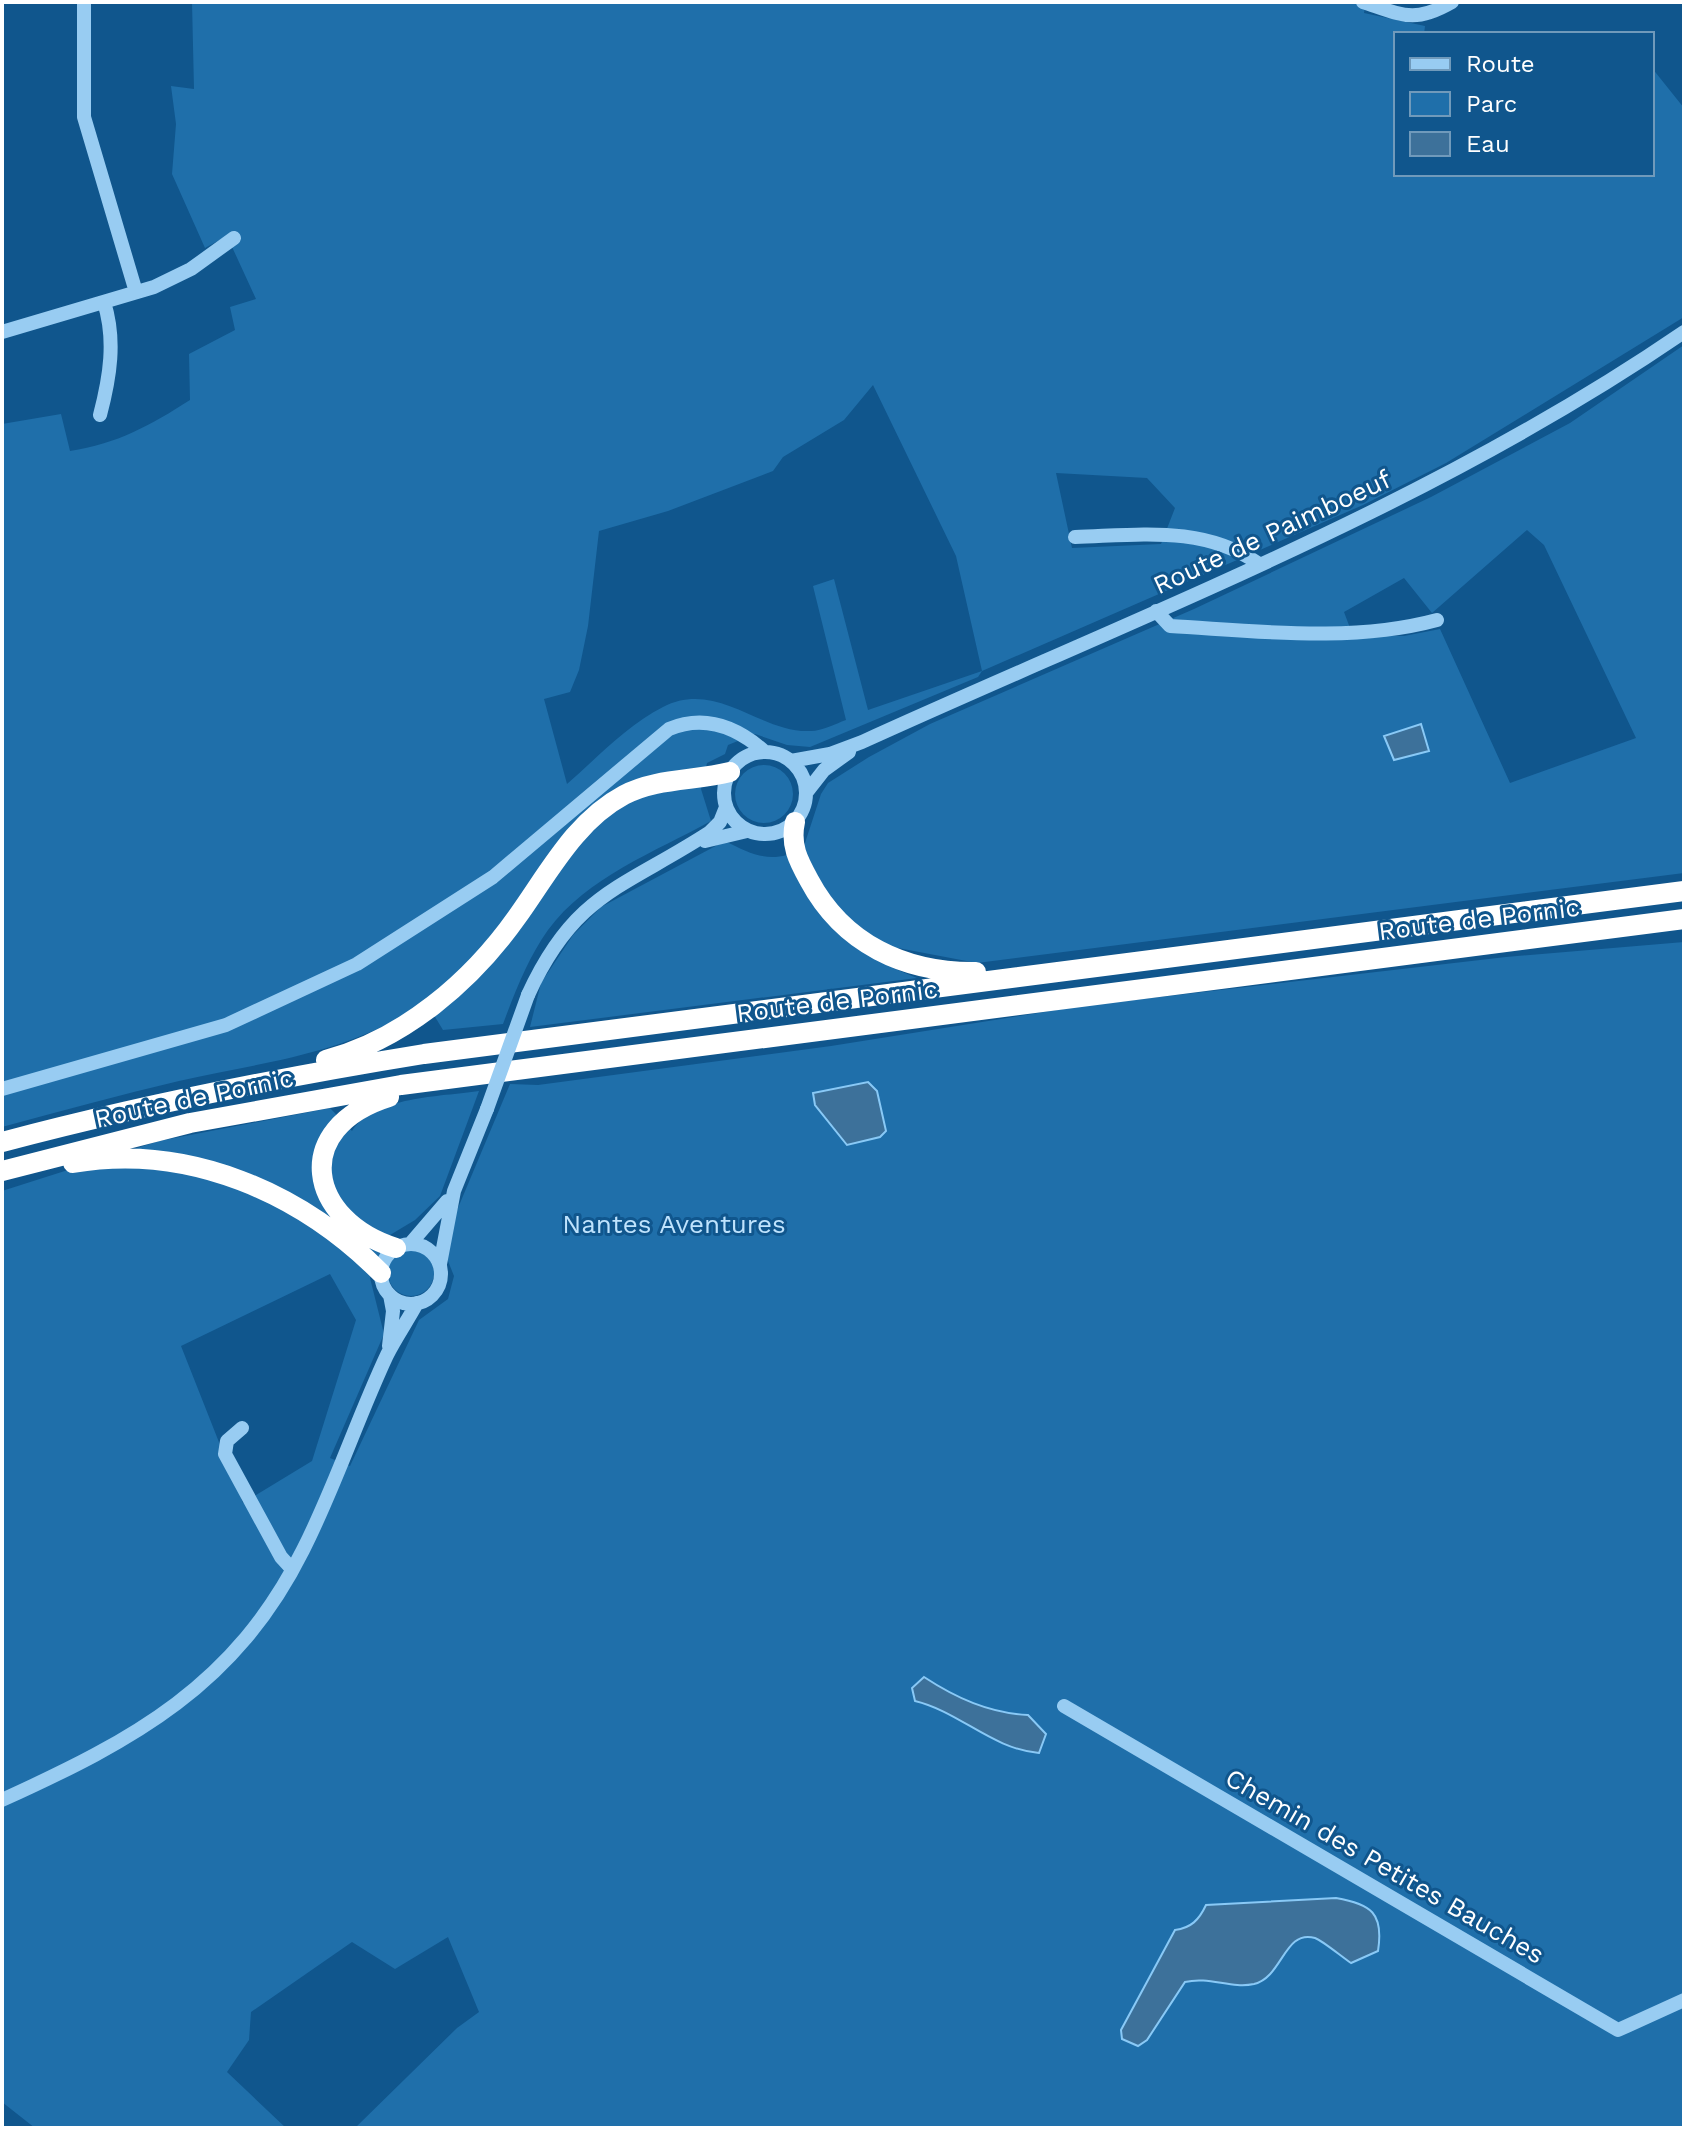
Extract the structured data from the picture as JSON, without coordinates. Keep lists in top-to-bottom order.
{
  "streets": {
    "highway": ["Route de Pornic"],
    "street": ["Route de Paimboeuf", "Chemin des Petites Bauches"]
  },
  "parks": ["Nantes Aventures"],
  "legend": ["Route", "Parc", "Eau"]
}
